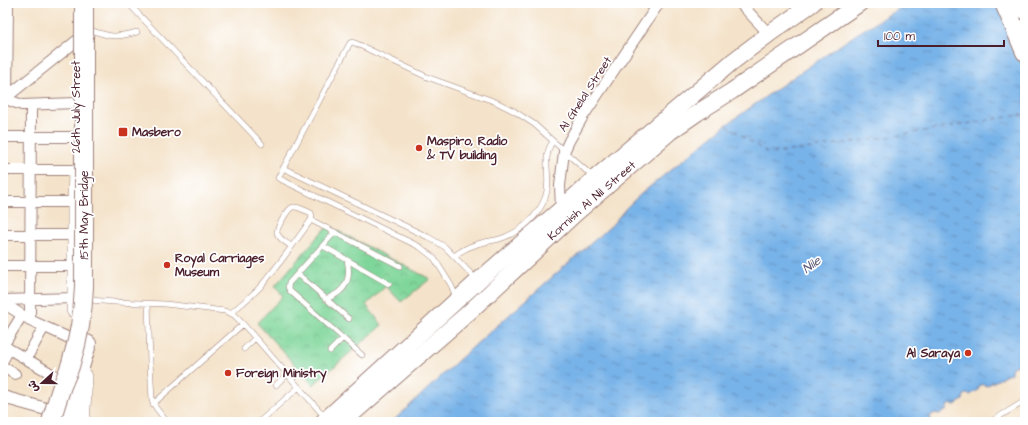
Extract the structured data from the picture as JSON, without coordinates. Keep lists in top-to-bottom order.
{
  "streets": {
    "highway": ["Kornish Al Nil Street", "15th May Bridge"],
    "main road": ["26th July Street"],
    "street": ["Al Ghelal Street"]
  },
  "crossings": [
    ["Al Ghelal Street", "Kornish Al Nil Street"],
    ["26th July Street", "15th May Bridge"]
  ],
  "water": ["Nile"],
  "places": {
    "transit": ["Masbero"],
    "other": [
      "Maspiro, Radio & TV building",
      "Royal Carriages Museum",
      "Al Saraya",
      "Foreign Ministry"
    ]
  },
  "scale_bar": "100 m",
  "north": "left"
}
